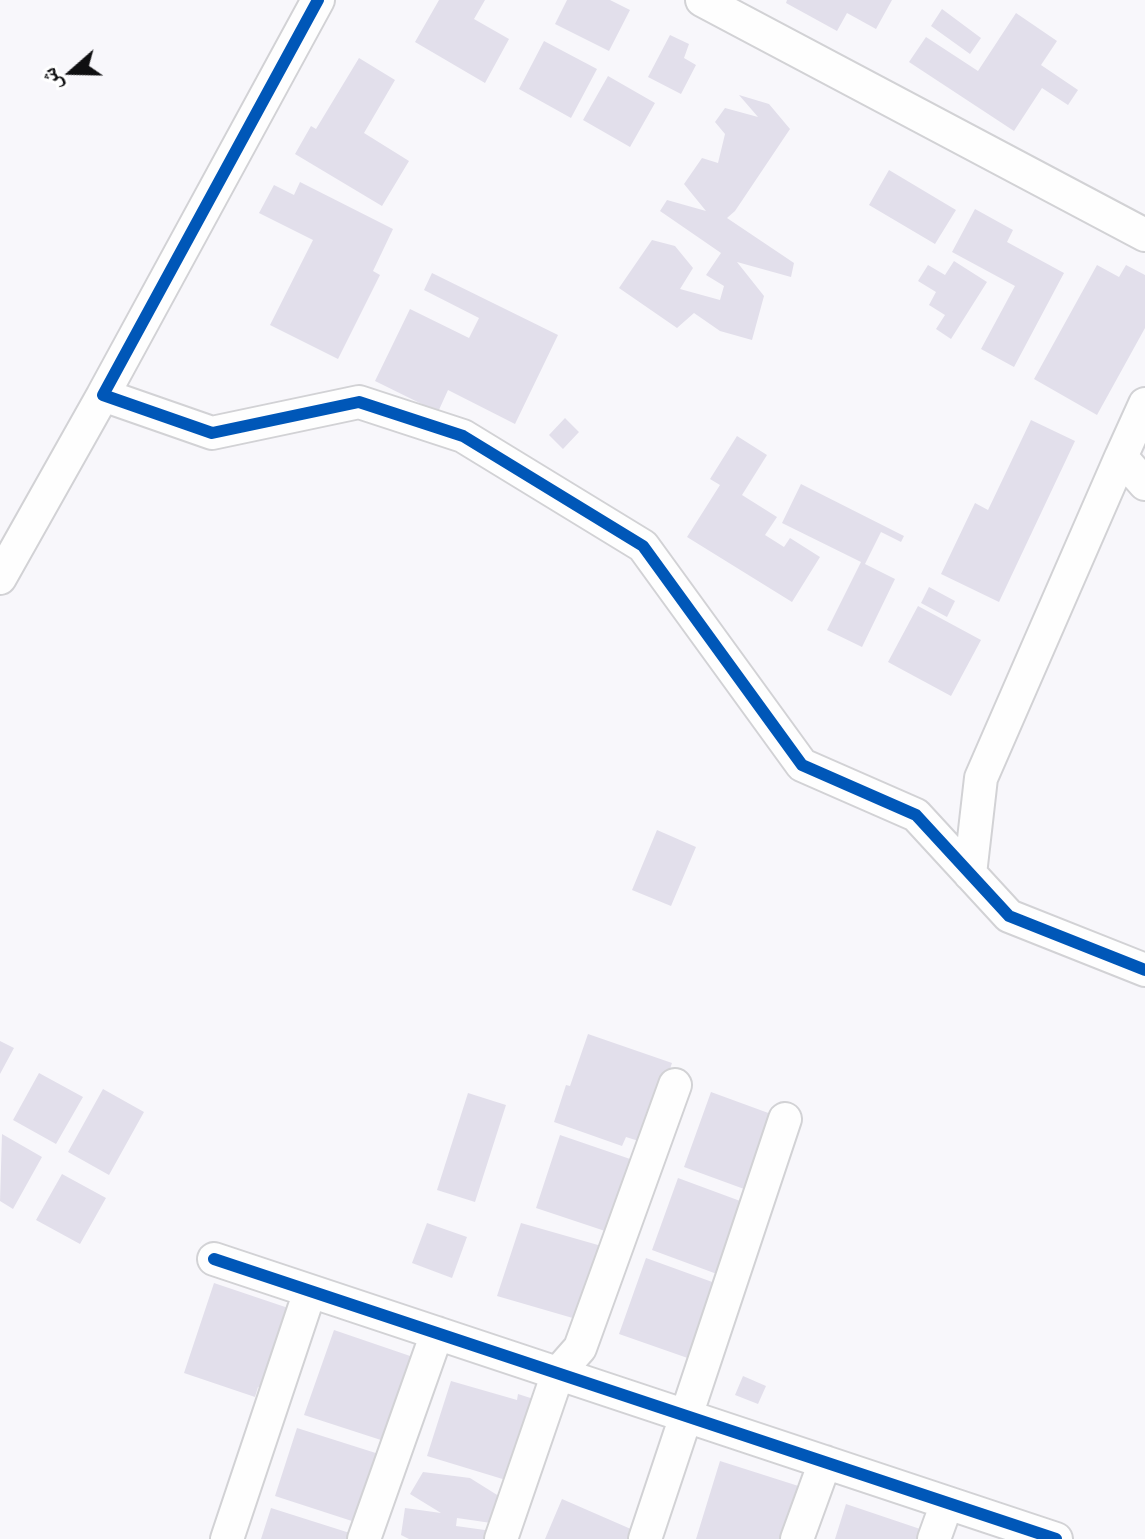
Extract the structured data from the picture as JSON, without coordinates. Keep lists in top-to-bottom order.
{
  "north": "left"
}
